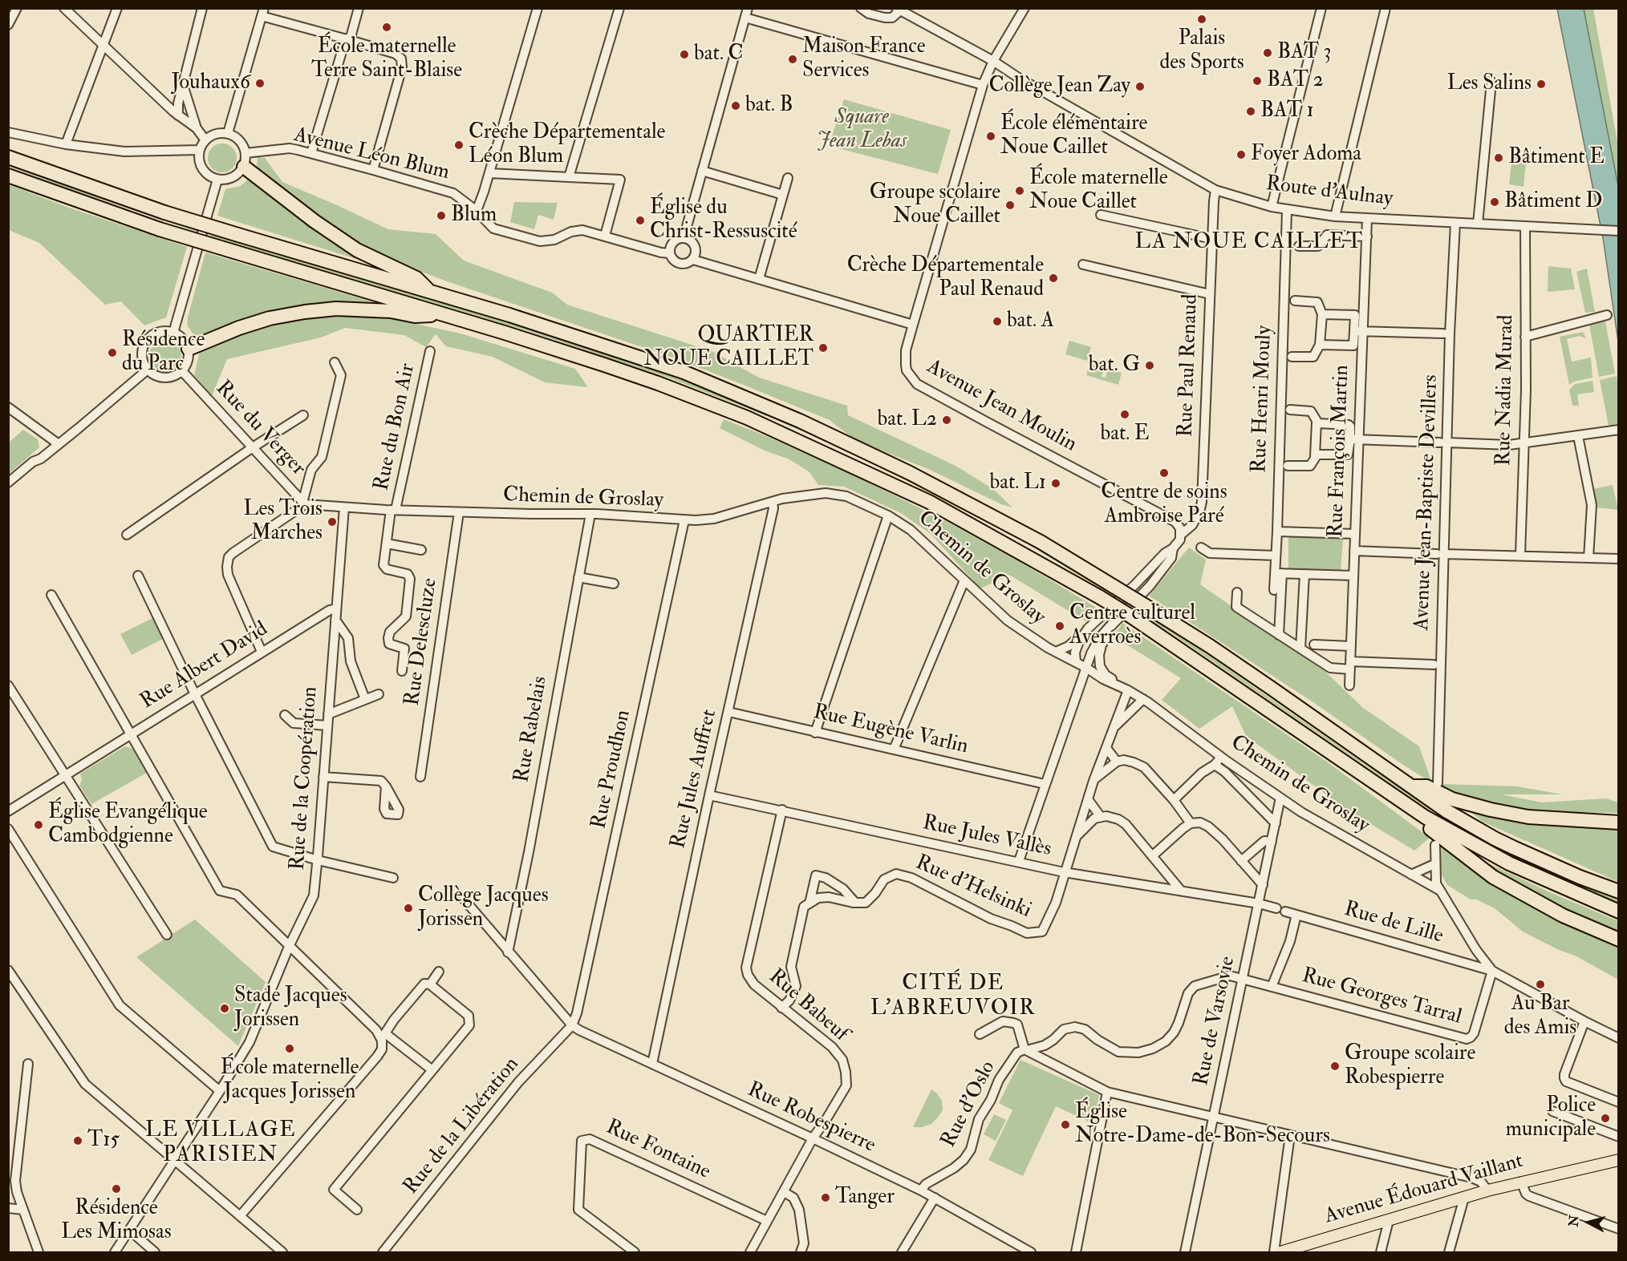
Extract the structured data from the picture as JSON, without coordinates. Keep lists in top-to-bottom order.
{
  "streets": {
    "main road": ["Avenue Édouard Vaillant"],
    "street": [
      "Avenue Léon Blum",
      "Route d'Aulnay",
      "Rue Paul Renaud",
      "Rue Nadia Murad",
      "Rue Henri Mouly",
      "Avenue Jean Moulin",
      "Rue du Bon Air",
      "Rue du Verger",
      "Rue François Martin",
      "Chemin de Groslay",
      "Avenue Jean-Baptiste Devillers",
      "Rue Delescluze",
      "Rue Albert David",
      "Rue Rabelais",
      "Rue Eugène Varlin",
      "Rue Proudhon",
      "Rue de la Coopération",
      "Rue Jules Auffret",
      "Rue Jules Vallès",
      "Rue d'Helsinki",
      "Rue de Lille",
      "Rue Georges Tarral",
      "Rue Babeuf",
      "Rue de Varsovie",
      "Rue d'Oslo",
      "Rue Robespierre",
      "Rue de la Libération",
      "Rue Fontaine"
    ]
  },
  "crossings": [
    ["Avenue Léon Blum", "Avenue Jean Moulin"],
    ["Route d'Aulnay", "Rue Paul Renaud"],
    ["Route d'Aulnay", "Rue Nadia Murad"],
    ["Route d'Aulnay", "Rue Henri Mouly"],
    ["Route d'Aulnay", "Avenue Jean Moulin"],
    ["Route d'Aulnay", "Rue François Martin"],
    ["Route d'Aulnay", "Avenue Jean-Baptiste Devillers"],
    ["Rue Paul Renaud", "Avenue Jean Moulin"],
    ["Rue du Bon Air", "Chemin de Groslay"],
    ["Rue du Verger", "Chemin de Groslay"],
    ["Chemin de Groslay", "Rue Delescluze"],
    ["Chemin de Groslay", "Rue Rabelais"],
    ["Chemin de Groslay", "Rue Proudhon"],
    ["Chemin de Groslay", "Rue Jules Auffret"],
    ["Chemin de Groslay", "Rue de Lille"],
    ["Chemin de Groslay", "Rue Georges Tarral"],
    ["Chemin de Groslay", "Rue de Varsovie"],
    ["Rue Albert David", "Rue de la Coopération"],
    ["Rue Eugène Varlin", "Rue Jules Auffret"],
    ["Rue Proudhon", "Rue Robespierre"],
    ["Rue Proudhon", "Rue de la Libération"],
    ["Rue Jules Auffret", "Rue Jules Vallès"],
    ["Rue Jules Auffret", "Rue Robespierre"],
    ["Rue Jules Vallès", "Rue d'Helsinki"],
    ["Rue Jules Vallès", "Rue Babeuf"],
    ["Rue Jules Vallès", "Rue de Varsovie"],
    ["Rue de Lille", "Rue Georges Tarral"],
    ["Rue Georges Tarral", "Rue de Varsovie"],
    ["Rue Georges Tarral", "Rue d'Oslo"],
    ["Rue Babeuf", "Rue Robespierre"],
    ["Rue Babeuf", "Rue Fontaine"],
    ["Rue d'Oslo", "Rue Robespierre"],
    ["Rue Robespierre", "Rue de la Libération"]
  ],
  "districts": ["LA NOUE CAILLET", "CITÉ DE L'ABREUVOIR", "LE VILLAGE PARISIEN"],
  "parks": ["Square Jean Lebas"],
  "places": [
    "Palais des Sports",
    "École maternelle Terre Saint-Blaise",
    "BAT 3",
    "bat. C",
    "Maison France Services",
    "BAT 2",
    "Jouhaux6",
    "Les Salins",
    "Collège Jean Zay",
    "bat. B",
    "BAT 1",
    "École élémentaire Noue Caillet",
    "Crèche Départementale Léon Blum",
    "Foyer Adoma",
    "Bâtiment E",
    "École maternelle Noue Caillet",
    "Bâtiment D",
    "Groupe scolaire Noue Caillet",
    "Blum",
    "Église du Christ-Ressuscité",
    "Crèche Départementale Paul Renaud",
    "bat. A",
    "QUARTIER NOUE CAILLET",
    "Résidence du Parc",
    "bat. G",
    "bat. E",
    "bat. L2",
    "Centre de soins Ambroise Paré",
    "bat. L1",
    "Les Trois Marches",
    "Centre culturel Averroès",
    "Église Evangélique Cambodgienne",
    "Collège Jacques Jorissen",
    "Au Bar des Amis",
    "Stade Jacques Jorissen",
    "École maternelle Jacques Jorissen",
    "Groupe scolaire Robespierre",
    "Police municipale",
    "Église Notre-Dame-de-Bon-Secours",
    "T15",
    "Résidence Les Mimosas",
    "Tanger"
  ],
  "north": "left"
}
